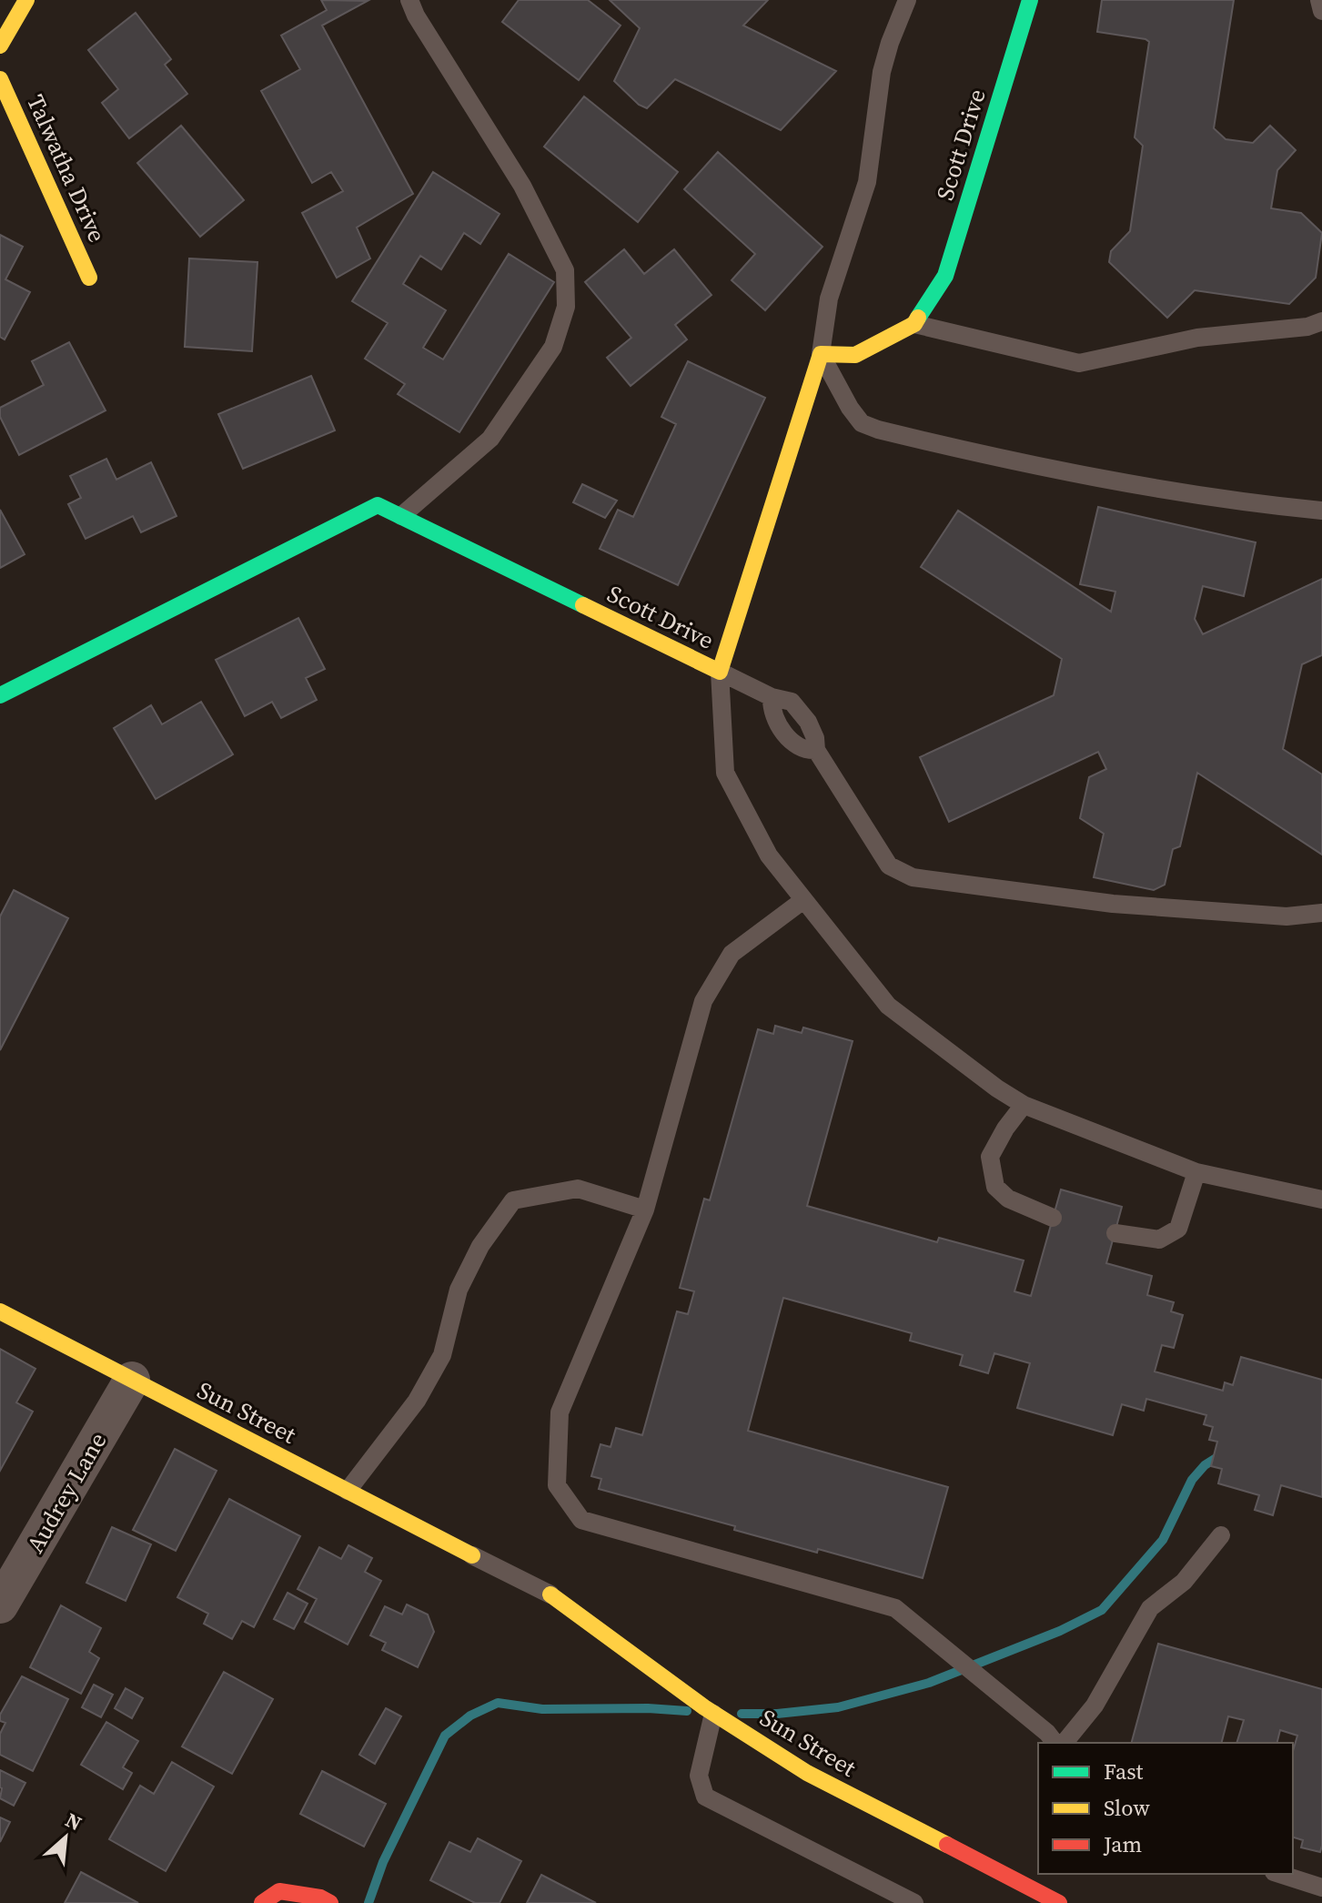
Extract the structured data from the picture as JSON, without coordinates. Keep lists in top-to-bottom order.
{
  "streets": {
    "street": [
      "Scott Drive",
      "Talwatha Drive",
      "Sun Street",
      "Audrey Lane"
    ]
  },
  "crossings": [
    ["Sun Street", "Audrey Lane"]
  ],
  "legend": ["Fast", "Slow", "Jam"],
  "north": "top right"
}
